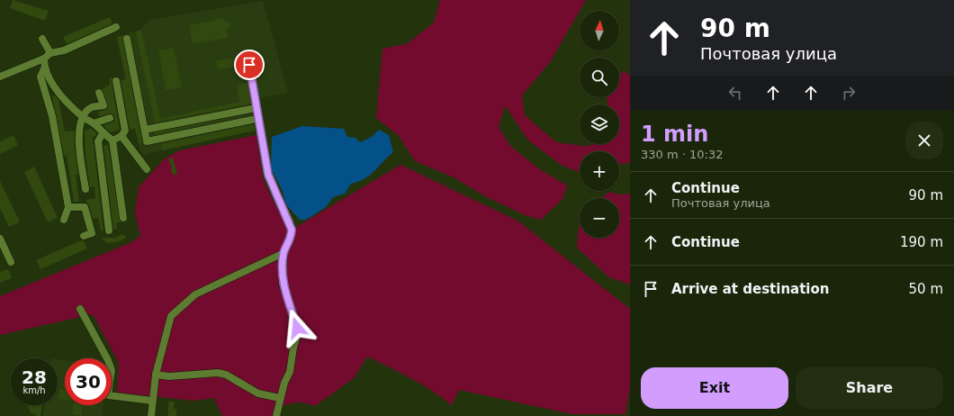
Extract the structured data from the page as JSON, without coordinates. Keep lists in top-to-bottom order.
{
  "north": "top",
  "page": {
    "turn": ["90 m", "Почтовая улица"],
    "map_buttons": ["+", "−"],
    "heading": ["1 min", "330 m · 10:32"],
    "list": [
      {
        "name": "Continue",
        "note": "Почтовая улица",
        "value": "90 m"
      },
      {
        "name": "Continue",
        "value": "190 m"
      },
      {
        "name": "Arrive at destination",
        "value": "50 m"
      }
    ],
    "speed": "28 km/h",
    "limit": "30",
    "buttons": ["Exit", "Share"]
  }
}
